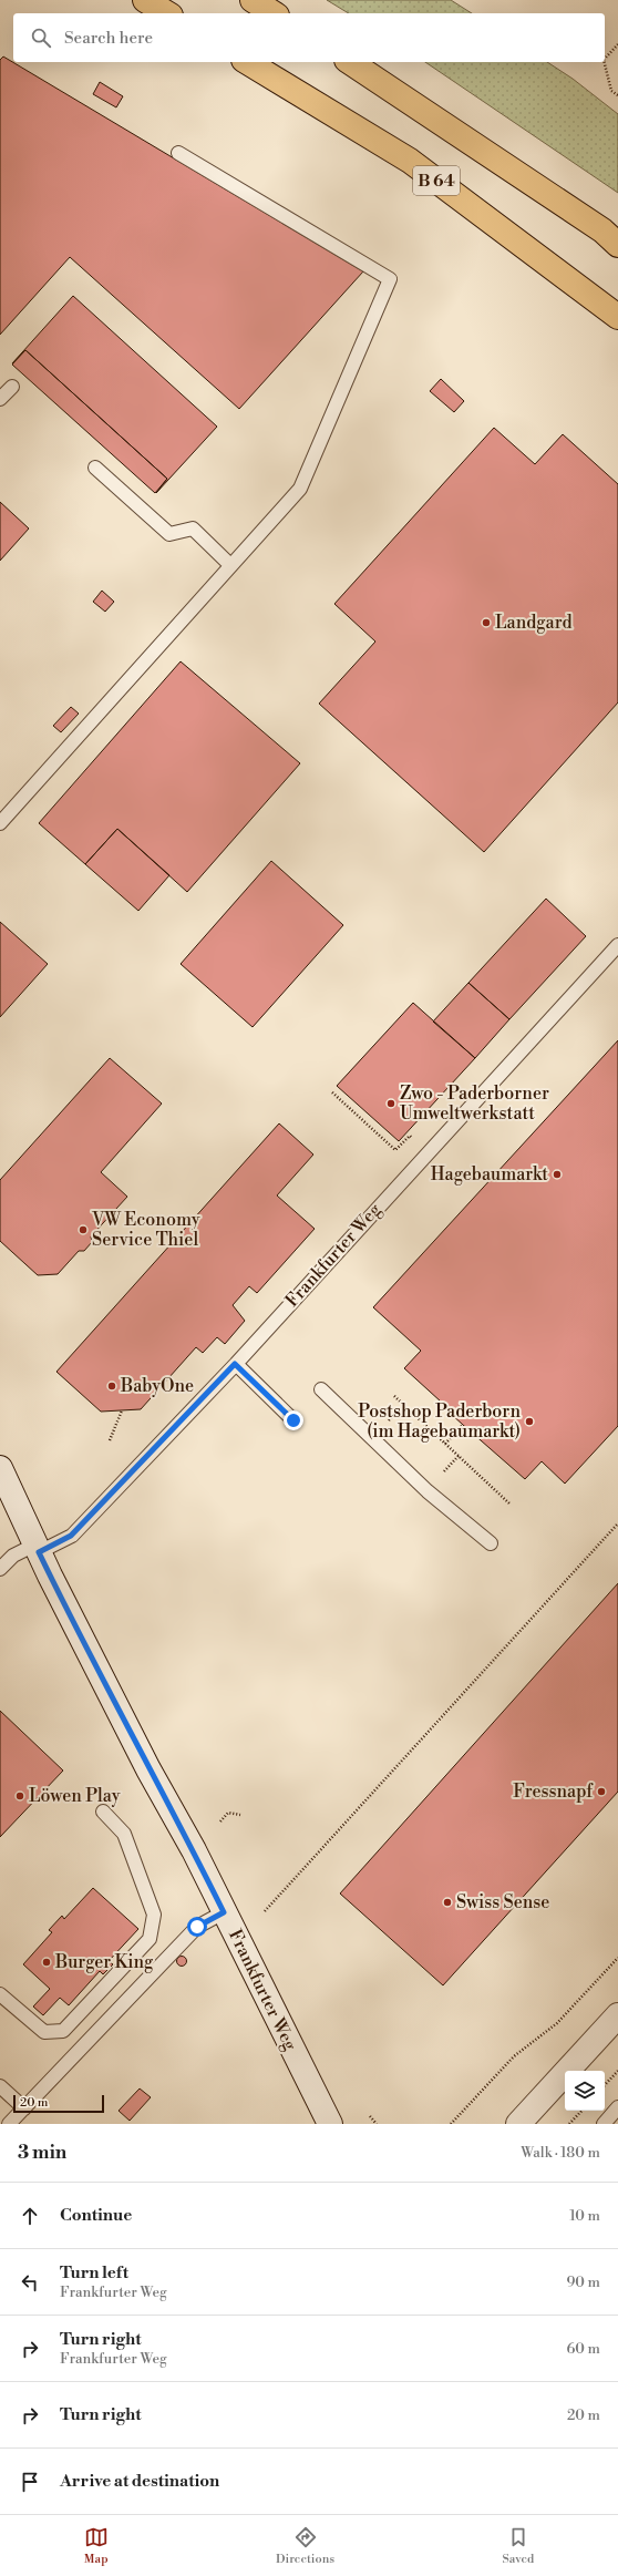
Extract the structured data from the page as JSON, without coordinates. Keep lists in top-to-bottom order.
{
  "streets": {
    "highway": ["B 64"],
    "main road": ["Frankfurter Weg"]
  },
  "places": [
    "Landgard",
    "Zwo - Paderborner Umweltwerkstatt",
    "Hagebaumarkt",
    "VW Economy Service Thiel",
    "BabyOne",
    "Postshop Paderborn (im Hagebaumarkt)",
    "Fressnapf",
    "Löwen Play",
    "Swiss Sense",
    "Burger King"
  ],
  "scale_bar": "20 m",
  "page": {
    "search": "Search here",
    "scale": "20 m",
    "heading": ["3 min", "Walk · 180 m"],
    "list": [
      ["Continue", "10 m"],
      ["Turn left", "Frankfurter Weg", "90 m"],
      ["Turn right", "Frankfurter Weg", "60 m"],
      ["Turn right", "20 m"],
      "Arrive at destination"
    ],
    "nav": ["Map", "Directions", "Saved"]
  }
}
